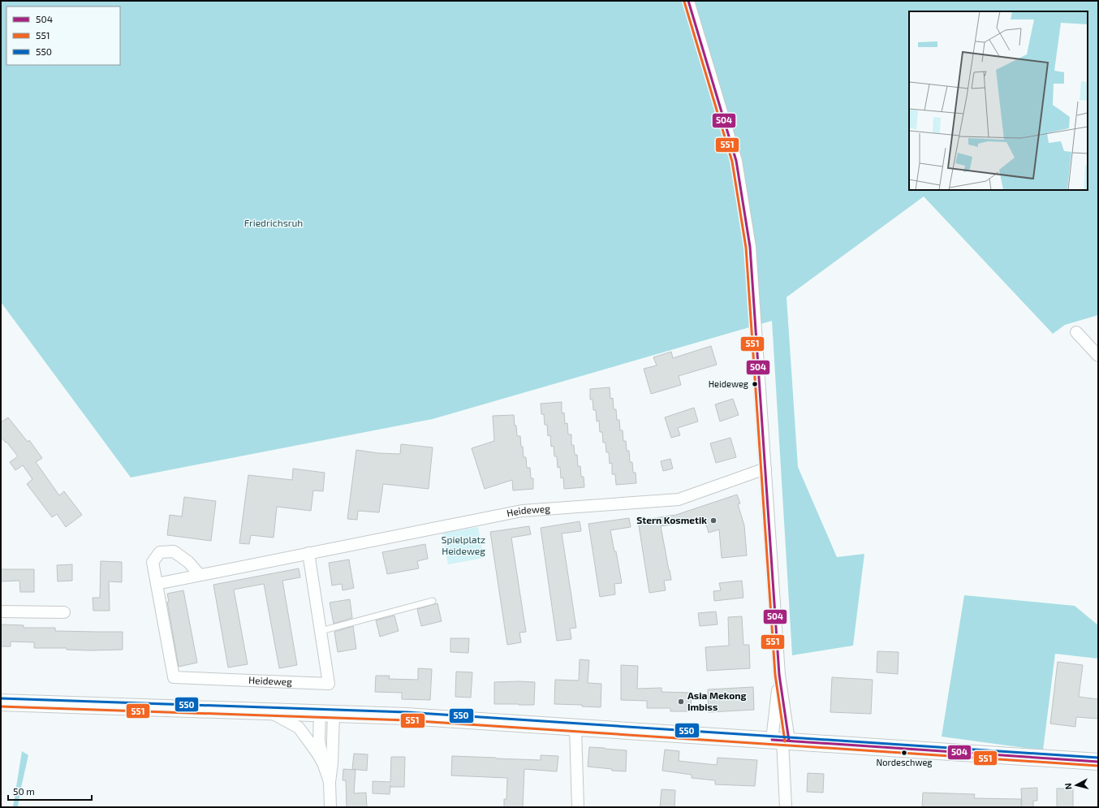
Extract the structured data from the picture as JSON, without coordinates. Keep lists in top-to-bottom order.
{
  "streets": {
    "street": ["Heideweg"]
  },
  "parks": ["Friedrichsruh", "Spielplatz Heideweg"],
  "places": [
    "Heideweg",
    "Stern Kosmetik",
    "Asia Mekong Imbiss",
    "Nordeschweg"
  ],
  "lines": ["transit line 504", "transit line 551", "transit line 550"],
  "legend": ["504", "551", "550"],
  "scale_bar": "50 m",
  "north": "left"
}
